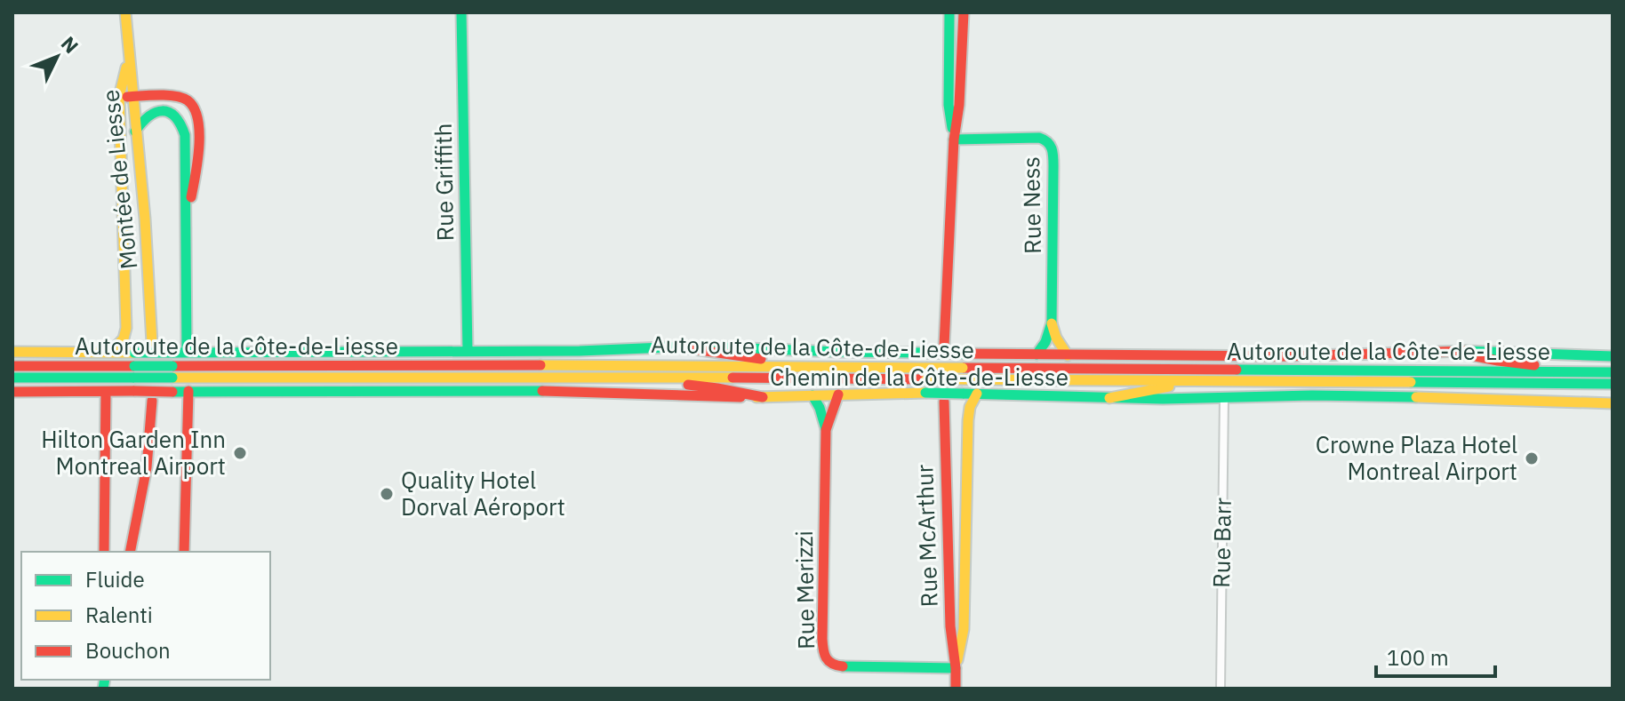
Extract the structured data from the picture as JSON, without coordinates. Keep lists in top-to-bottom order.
{
  "streets": {
    "main road": [
      "Montée de Liesse",
      "Rue Griffith",
      "Rue Ness",
      "Autoroute de la Côte-de-Liesse",
      "Chemin de la Côte-de-Liesse",
      "Rue McArthur",
      "Rue Merizzi"
    ],
    "street": ["Rue Barr"]
  },
  "crossings": [
    ["Rue Griffith", "Chemin de la Côte-de-Liesse"],
    ["Rue Ness", "Chemin de la Côte-de-Liesse"],
    ["Chemin de la Côte-de-Liesse", "Rue Barr"],
    ["Chemin de la Côte-de-Liesse", "Rue Merizzi"],
    ["Rue McArthur", "Rue Merizzi"]
  ],
  "places": ["Hilton Garden Inn Montreal Airport", "Crowne Plaza Hotel Montreal Airport", "Quality Hotel Dorval Aéroport"],
  "legend": ["Fluide", "Ralenti", "Bouchon"],
  "scale_bar": "100 m",
  "north": "top right"
}
